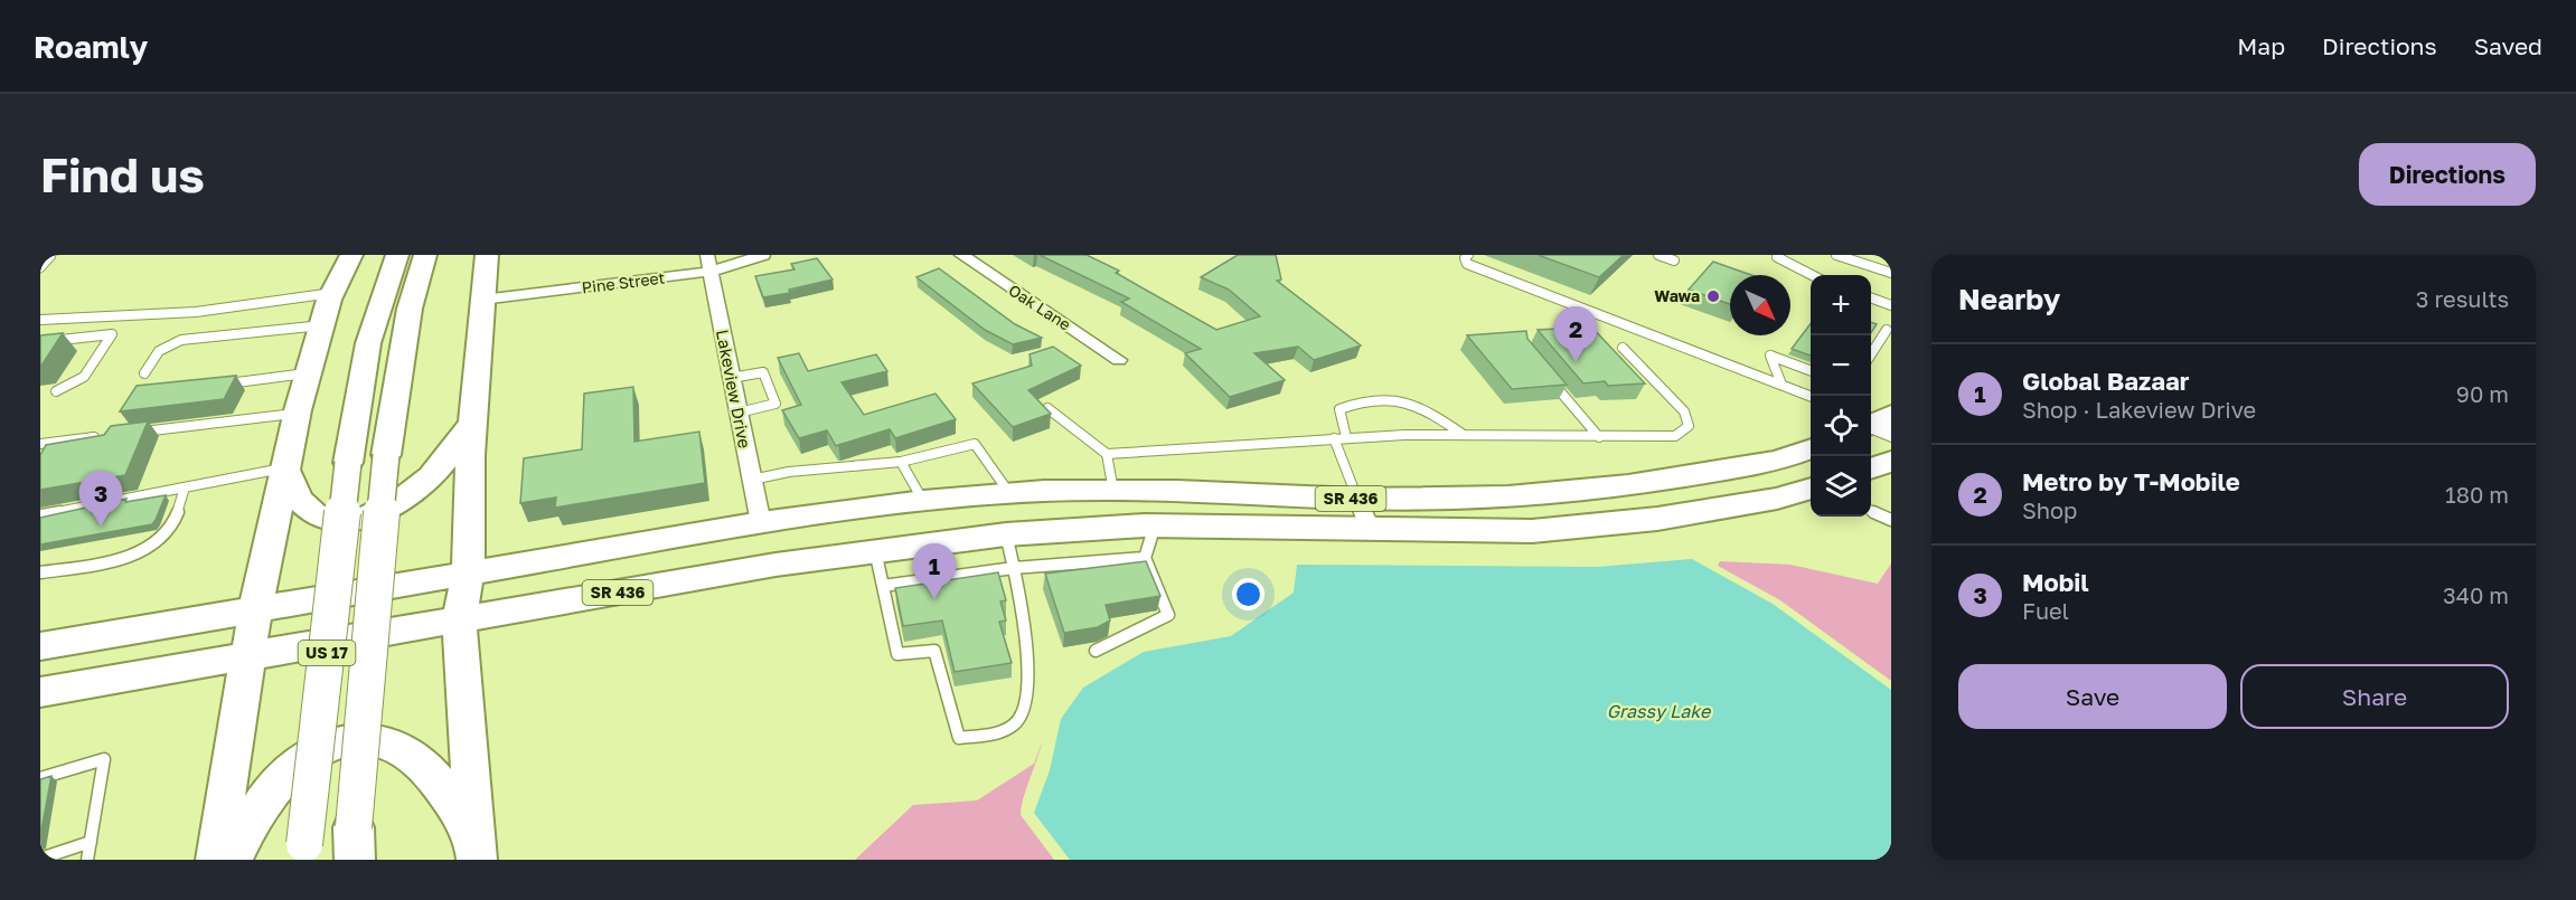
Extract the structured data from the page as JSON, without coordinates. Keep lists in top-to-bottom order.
{
  "streets": {
    "main road": ["SR 436", "US 17"],
    "street": ["Pine Street", "Oak Lane", "Lakeview Drive"]
  },
  "crossings": [
    ["Pine Street", "Lakeview Drive"],
    ["Lakeview Drive", "SR 436"]
  ],
  "water": ["Grassy Lake"],
  "places": ["Wawa"],
  "north": "bottom right",
  "page": {
    "header": "Roamly",
    "nav": ["Map", "Directions", "Saved"],
    "buttons": [
      "Directions",
      ["Save", "Share"]
    ],
    "title": "Find us",
    "heading": ["Nearby", "3 results"],
    "map_buttons": ["+", "−"],
    "pins": ["2", "3", "1"],
    "list": [
      {
        "mark": "1",
        "name": "Global Bazaar",
        "note": "Shop · Lakeview Drive",
        "value": "90 m"
      },
      {
        "mark": "2",
        "name": "Metro by T-Mobile",
        "note": "Shop",
        "value": "180 m"
      },
      {
        "mark": "3",
        "name": "Mobil",
        "note": "Fuel",
        "value": "340 m"
      }
    ]
  }
}
